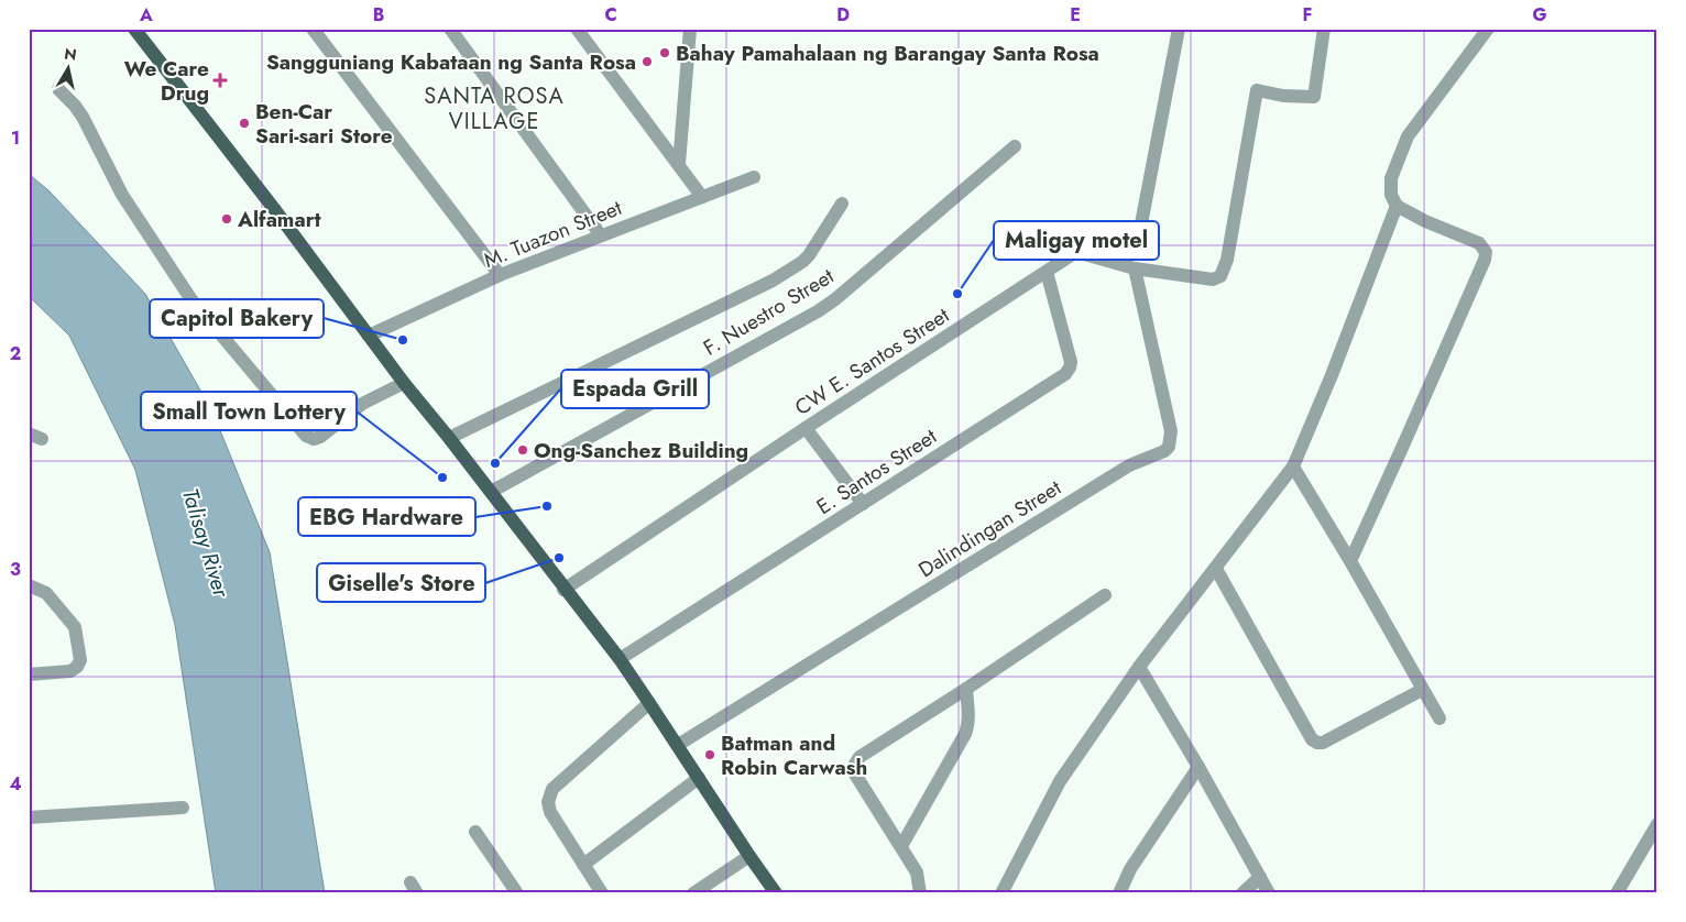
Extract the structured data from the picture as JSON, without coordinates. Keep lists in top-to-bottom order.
{
  "streets": {
    "street": [
      "M. Tuazon Street",
      "F. Nuestro Street",
      "CW E. Santos Street",
      "E. Santos Street",
      "Dalindingan Street"
    ]
  },
  "crossings": [
    ["CW E. Santos Street", "E. Santos Street"]
  ],
  "districts": ["SANTA ROSA VILLAGE"],
  "water": ["Talisay River"],
  "places": {
    "other": [
      "Bahay Pamahalaan ng Barangay Santa Rosa",
      "Sangguniang Kabataan ng Santa Rosa",
      "Ben-Car Sari-sari Store",
      "Alfamart",
      "Maligay motel",
      "Capitol Bakery",
      "Ong-Sanchez Building",
      "Espada Grill",
      "Small Town Lottery",
      "EBG Hardware",
      "Giselle's Store",
      "Batman and Robin Carwash"
    ],
    "health": ["We Care Drug"]
  },
  "north": "top",
  "grid": {
    "columns": [
      "A",
      "B",
      "C",
      "D",
      "E",
      "F",
      "G"
    ],
    "rows": [
      "1",
      "2",
      "3",
      "4"
    ]
  }
}
